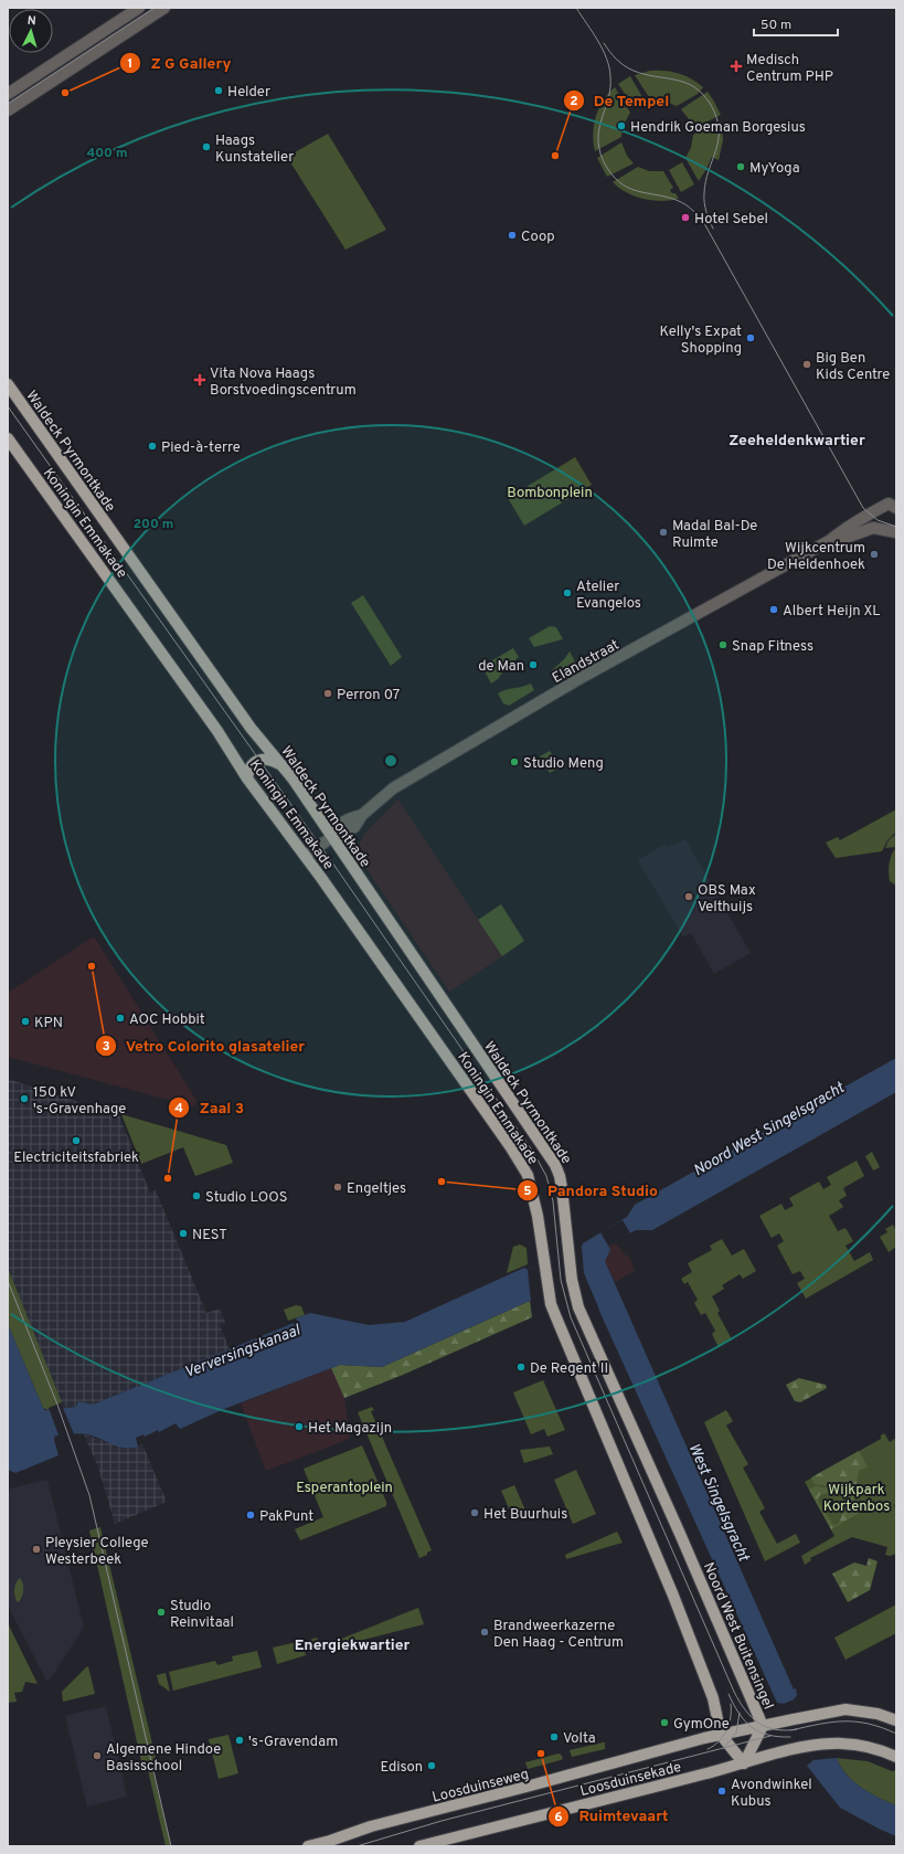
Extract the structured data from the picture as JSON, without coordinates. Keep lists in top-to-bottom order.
{
  "streets": {
    "main road": [
      "Waldeck Pyrmontkade",
      "Koningin Emmakade",
      "Noord West Buitensingel",
      "Loosduinsekade",
      "Loosduinseweg"
    ],
    "street": ["Elandstraat"]
  },
  "crossings": [
    ["Waldeck Pyrmontkade", "Elandstraat"],
    ["Waldeck Pyrmontkade", "Noord West Buitensingel"],
    ["Koningin Emmakade", "Elandstraat"],
    ["Koningin Emmakade", "Loosduinseweg"],
    ["Noord West Buitensingel", "Loosduinsekade"],
    ["Noord West Buitensingel", "Loosduinseweg"]
  ],
  "districts": ["Zeeheldenkwartier", "Energiekwartier"],
  "water": ["Noord West Singelsgracht", "Verversingskanaal", "West Singelsgracht"],
  "parks": ["Bombonplein", "Esperantoplein", "Wijkpark Kortenbos"],
  "places": {
    "health": ["Medisch Centrum PHP", "Vita Nova Haags Borstvoedingscentrum"],
    "other": [
      "Helder",
      "Z G Gallery",
      "Hendrik Goeman Borgesius",
      "Haags Kunstatelier",
      "De Tempel",
      "MyYoga",
      "Hotel Sebel",
      "Coop",
      "Kelly's Expat Shopping",
      "Big Ben Kids Centre",
      "Pied-à-terre",
      "Madal Bal-De Ruimte",
      "Wijkcentrum De Heldenhoek",
      "Atelier Evangelos",
      "Albert Heijn XL",
      "Snap Fitness",
      "de Man",
      "Perron 07",
      "Studio Meng",
      "OBS Max Velthuijs",
      "Vetro Colorito glasatelier",
      "AOC Hobbit",
      "KPN",
      "150 kV 's-Gravenhage",
      "Electriciteitsfabriek",
      "Zaal 3",
      "Pandora Studio",
      "Engeltjes",
      "Studio LOOS",
      "NEST",
      "De Regent II",
      "Het Magazijn",
      "Het Buurhuis",
      "PakPunt",
      "Pleysier College Westerbeek",
      "Studio Reinvitaal",
      "Brandweerkazerne Den Haag - Centrum",
      "GymOne",
      "Volta",
      "'s-Gravendam",
      "Ruimtevaart",
      "Algemene Hindoe Basisschool",
      "Edison",
      "Avondwinkel Kubus"
    ]
  },
  "scale_bar": "50 m",
  "north": "top",
  "rings": ["400 m", "200 m"]
}
